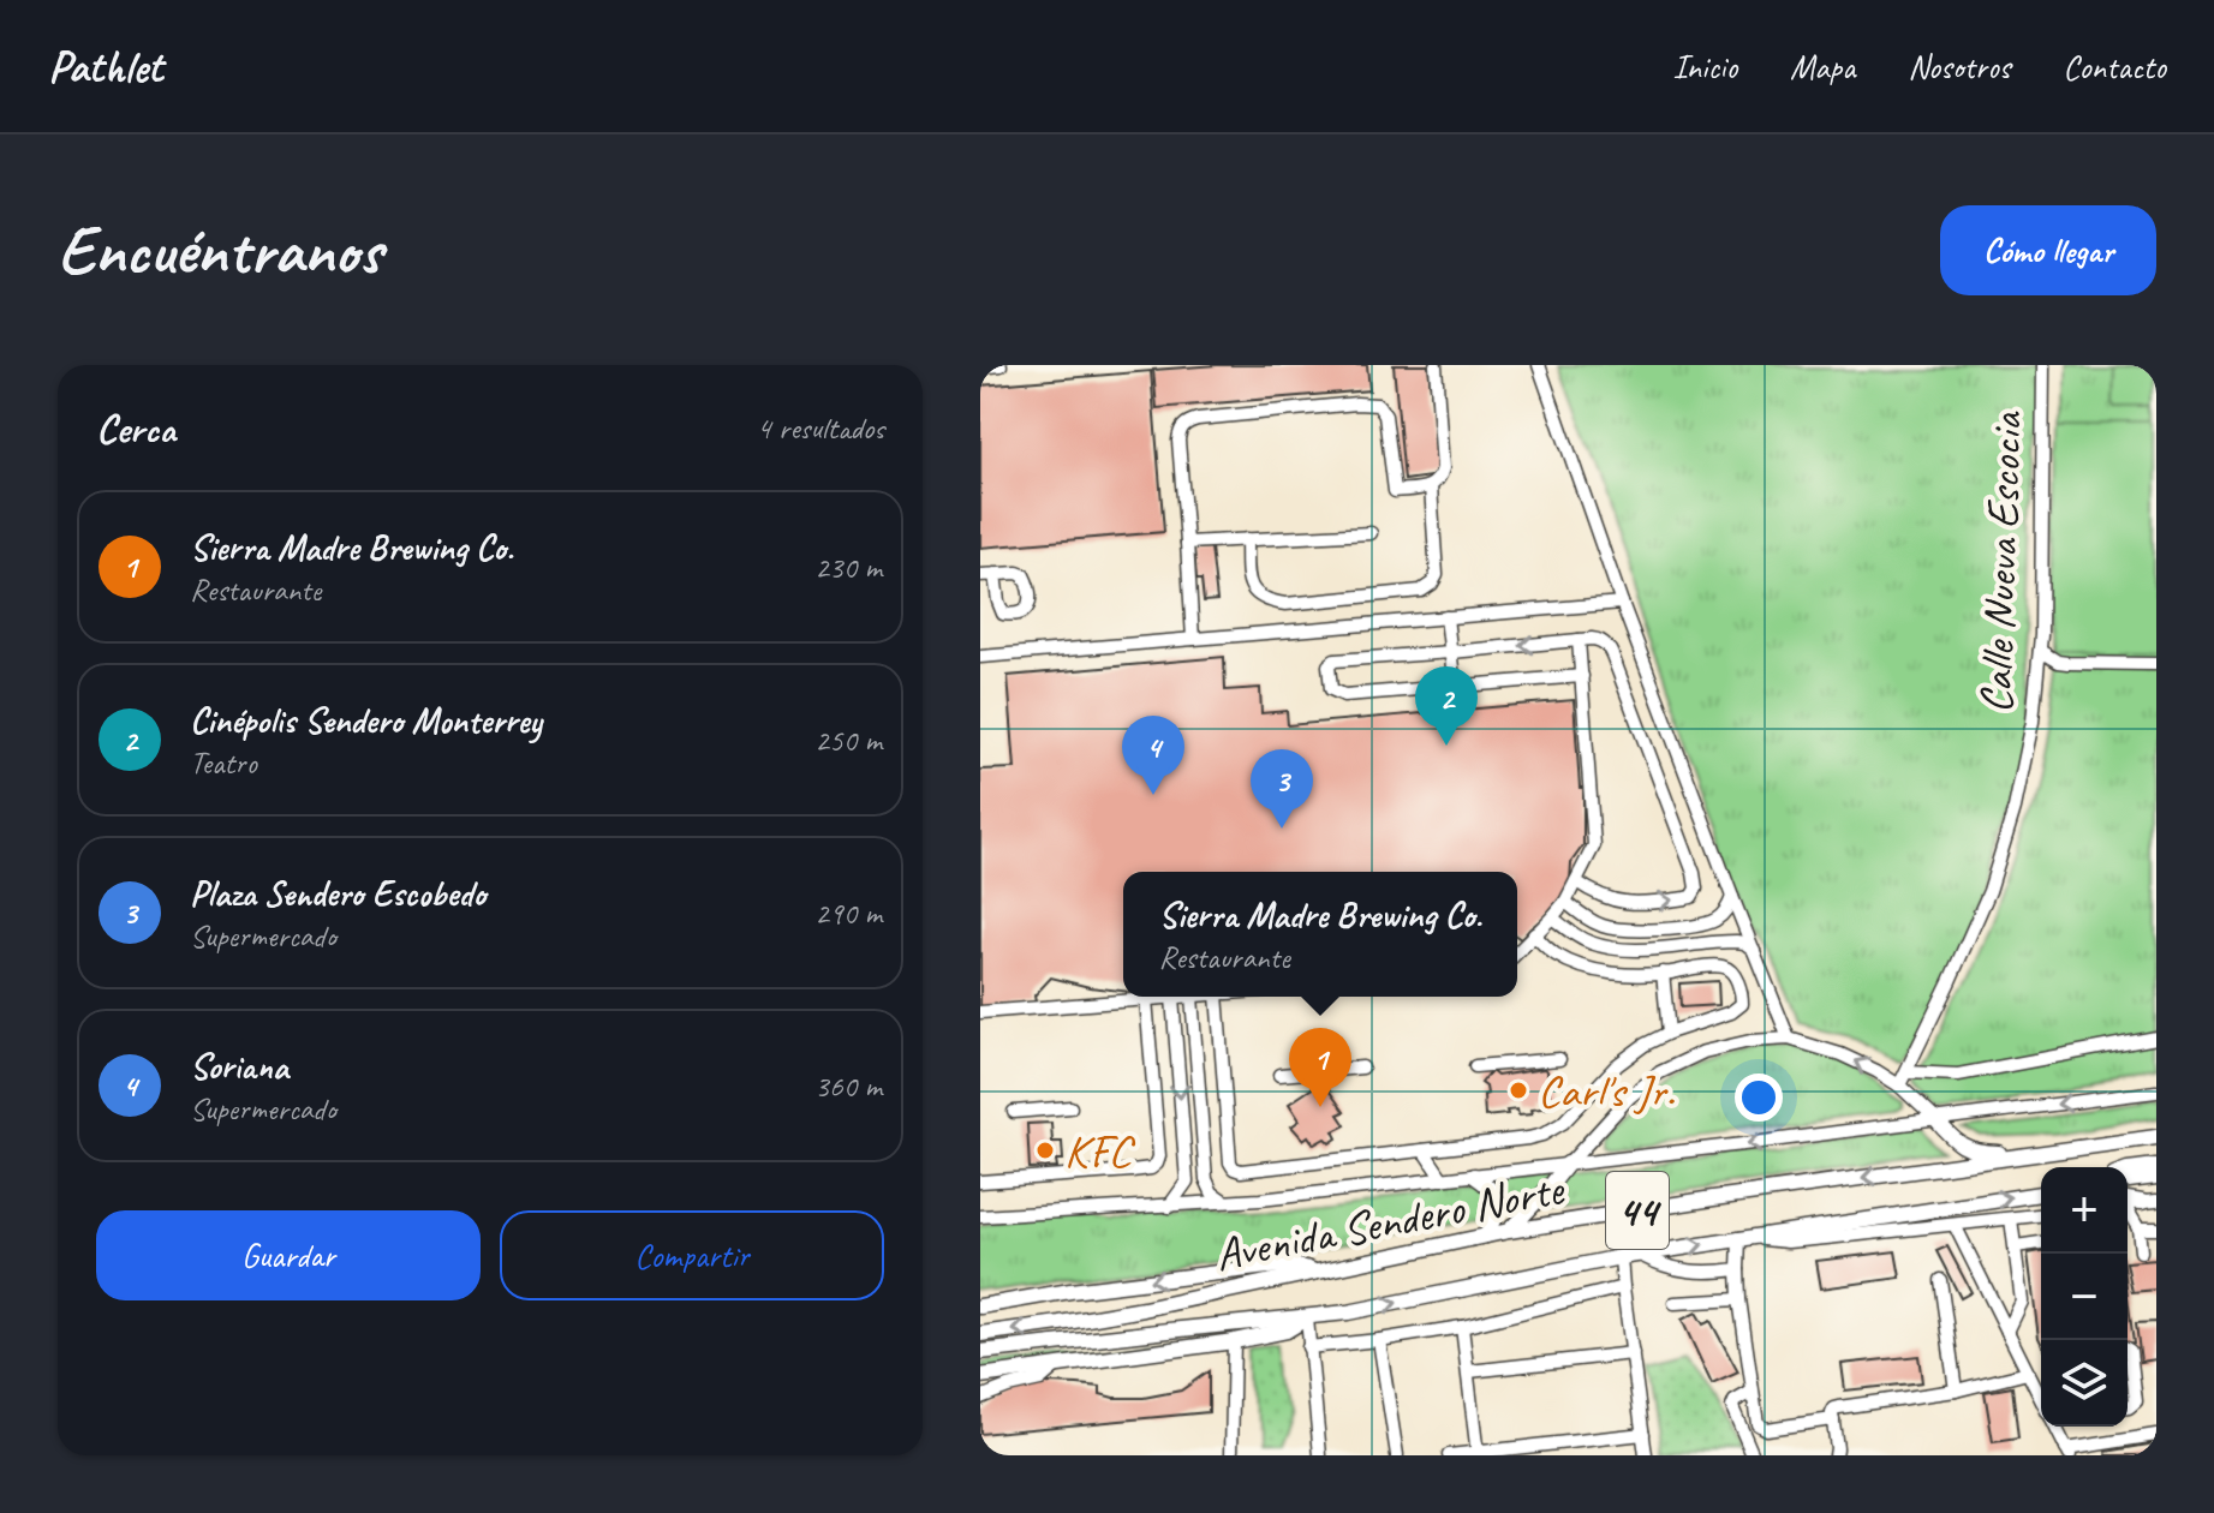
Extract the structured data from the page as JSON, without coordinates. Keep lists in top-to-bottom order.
{
  "streets": {
    "main road": ["44", "Avenida Sendero Norte"],
    "street": ["Calle Nueva Escocia"]
  },
  "places": ["Carl's Jr.", "KFC"],
  "page": {
    "header": "Pathlet",
    "nav": [
      "Inicio",
      "Mapa",
      "Nosotros",
      "Contacto"
    ],
    "buttons": [
      "Cómo llegar",
      ["Guardar", "Compartir"]
    ],
    "title": "Encuéntranos",
    "heading": ["Cerca", "4 resultados"],
    "list": [
      {
        "mark": "1",
        "name": "Sierra Madre Brewing Co.",
        "note": "Restaurante",
        "value": "230 m"
      },
      {
        "mark": "2",
        "name": "Cinépolis Sendero Monterrey",
        "note": "Teatro",
        "value": "250 m"
      },
      {
        "mark": "3",
        "name": "Plaza Sendero Escobedo",
        "note": "Supermercado",
        "value": "290 m"
      },
      {
        "mark": "4",
        "name": "Soriana",
        "note": "Supermercado",
        "value": "360 m"
      }
    ],
    "pins": [
      "2",
      "4",
      "3",
      "1"
    ],
    "popup": ["Sierra Madre Brewing Co.", "Restaurante"],
    "map_buttons": ["+", "−"]
  }
}
